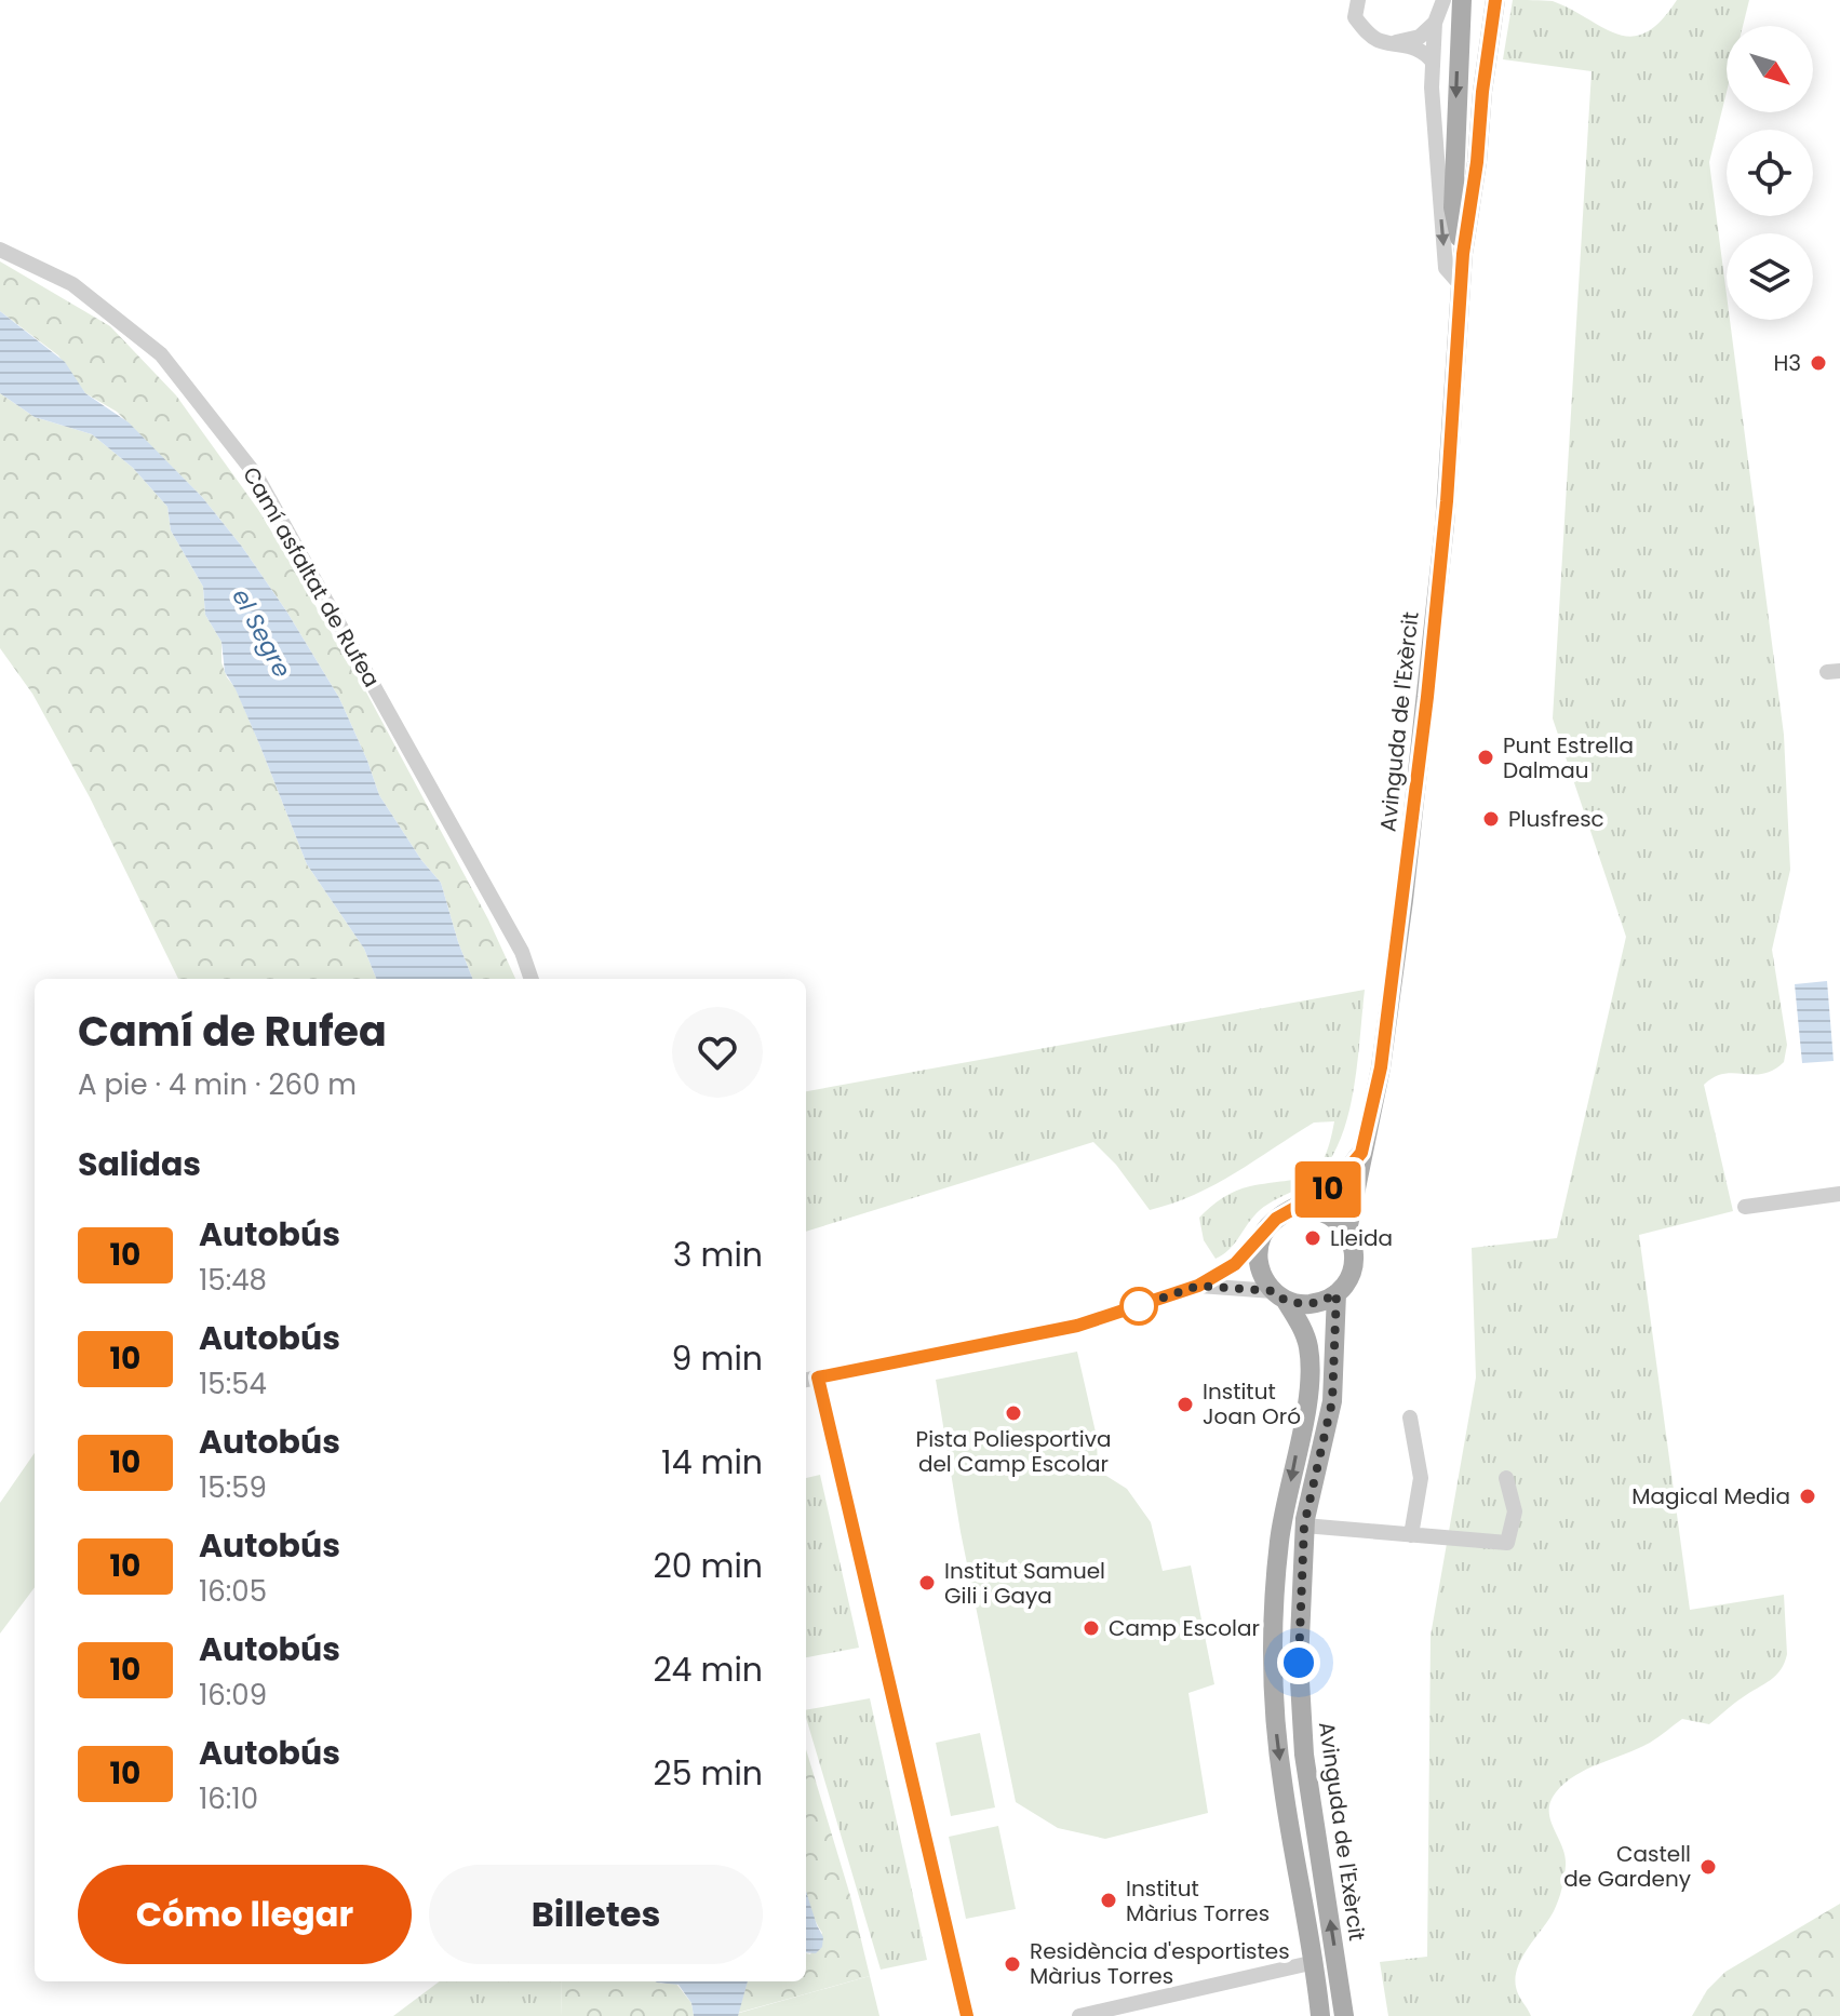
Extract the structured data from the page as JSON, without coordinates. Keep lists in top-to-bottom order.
{
  "streets": {
    "main road": ["Avinguda de l'Exèrcit"],
    "street": ["Camí asfaltat de Rufea"]
  },
  "water": ["el Segre"],
  "places": [
    "H3",
    "Punt Estrella Dalmau",
    "Plusfresc",
    "Lleida",
    "Institut Joan Oró",
    "Pista Poliesportiva del Camp Escolar",
    "Magical Media",
    "Institut Samuel Gili i Gaya",
    "Camp Escolar",
    "Castell de Gardeny",
    "Institut Màrius Torres",
    "Residència d'esportistes Màrius Torres"
  ],
  "lines": ["bus line 10"],
  "north": "bottom right",
  "page": {
    "on_map": "10",
    "heading": [
      ["Camí de Rufea", "A pie · 4 min · 260 m"],
      "Salidas"
    ],
    "list": [
      {
        "mark": "10",
        "name": "Autobús",
        "note": "15:48",
        "value": "3 min"
      },
      {
        "mark": "10",
        "name": "Autobús",
        "note": "15:54",
        "value": "9 min"
      },
      {
        "mark": "10",
        "name": "Autobús",
        "note": "15:59",
        "value": "14 min"
      },
      {
        "mark": "10",
        "name": "Autobús",
        "note": "16:05",
        "value": "20 min"
      },
      {
        "mark": "10",
        "name": "Autobús",
        "note": "16:09",
        "value": "24 min"
      },
      {
        "mark": "10",
        "name": "Autobús",
        "note": "16:10",
        "value": "25 min"
      }
    ],
    "buttons": ["Cómo llegar", "Billetes"]
  }
}
